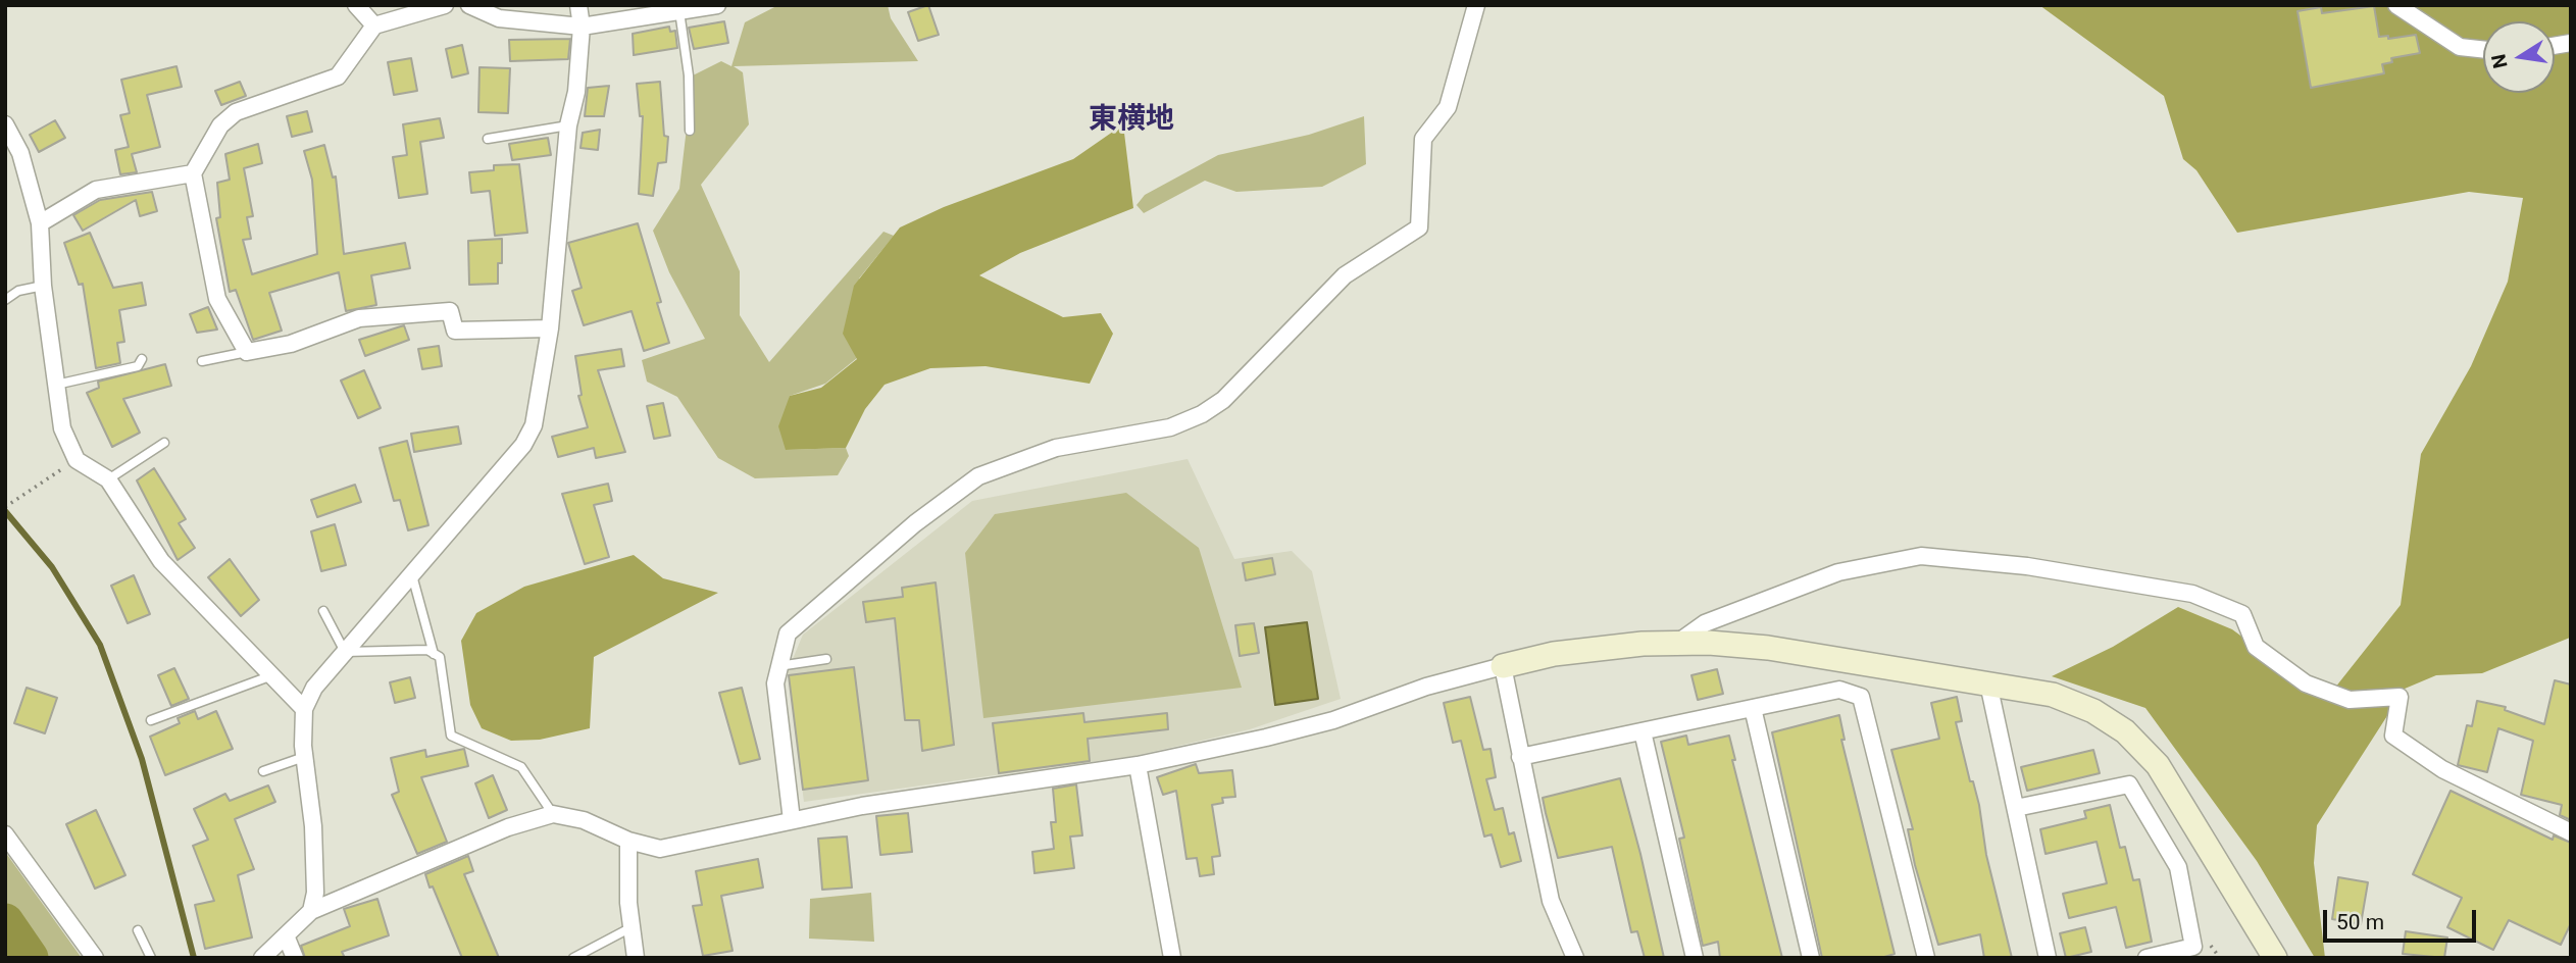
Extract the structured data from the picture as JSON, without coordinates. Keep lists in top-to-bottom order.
{
  "districts": ["東横地"],
  "scale_bar": "50 m",
  "north": "left"
}
